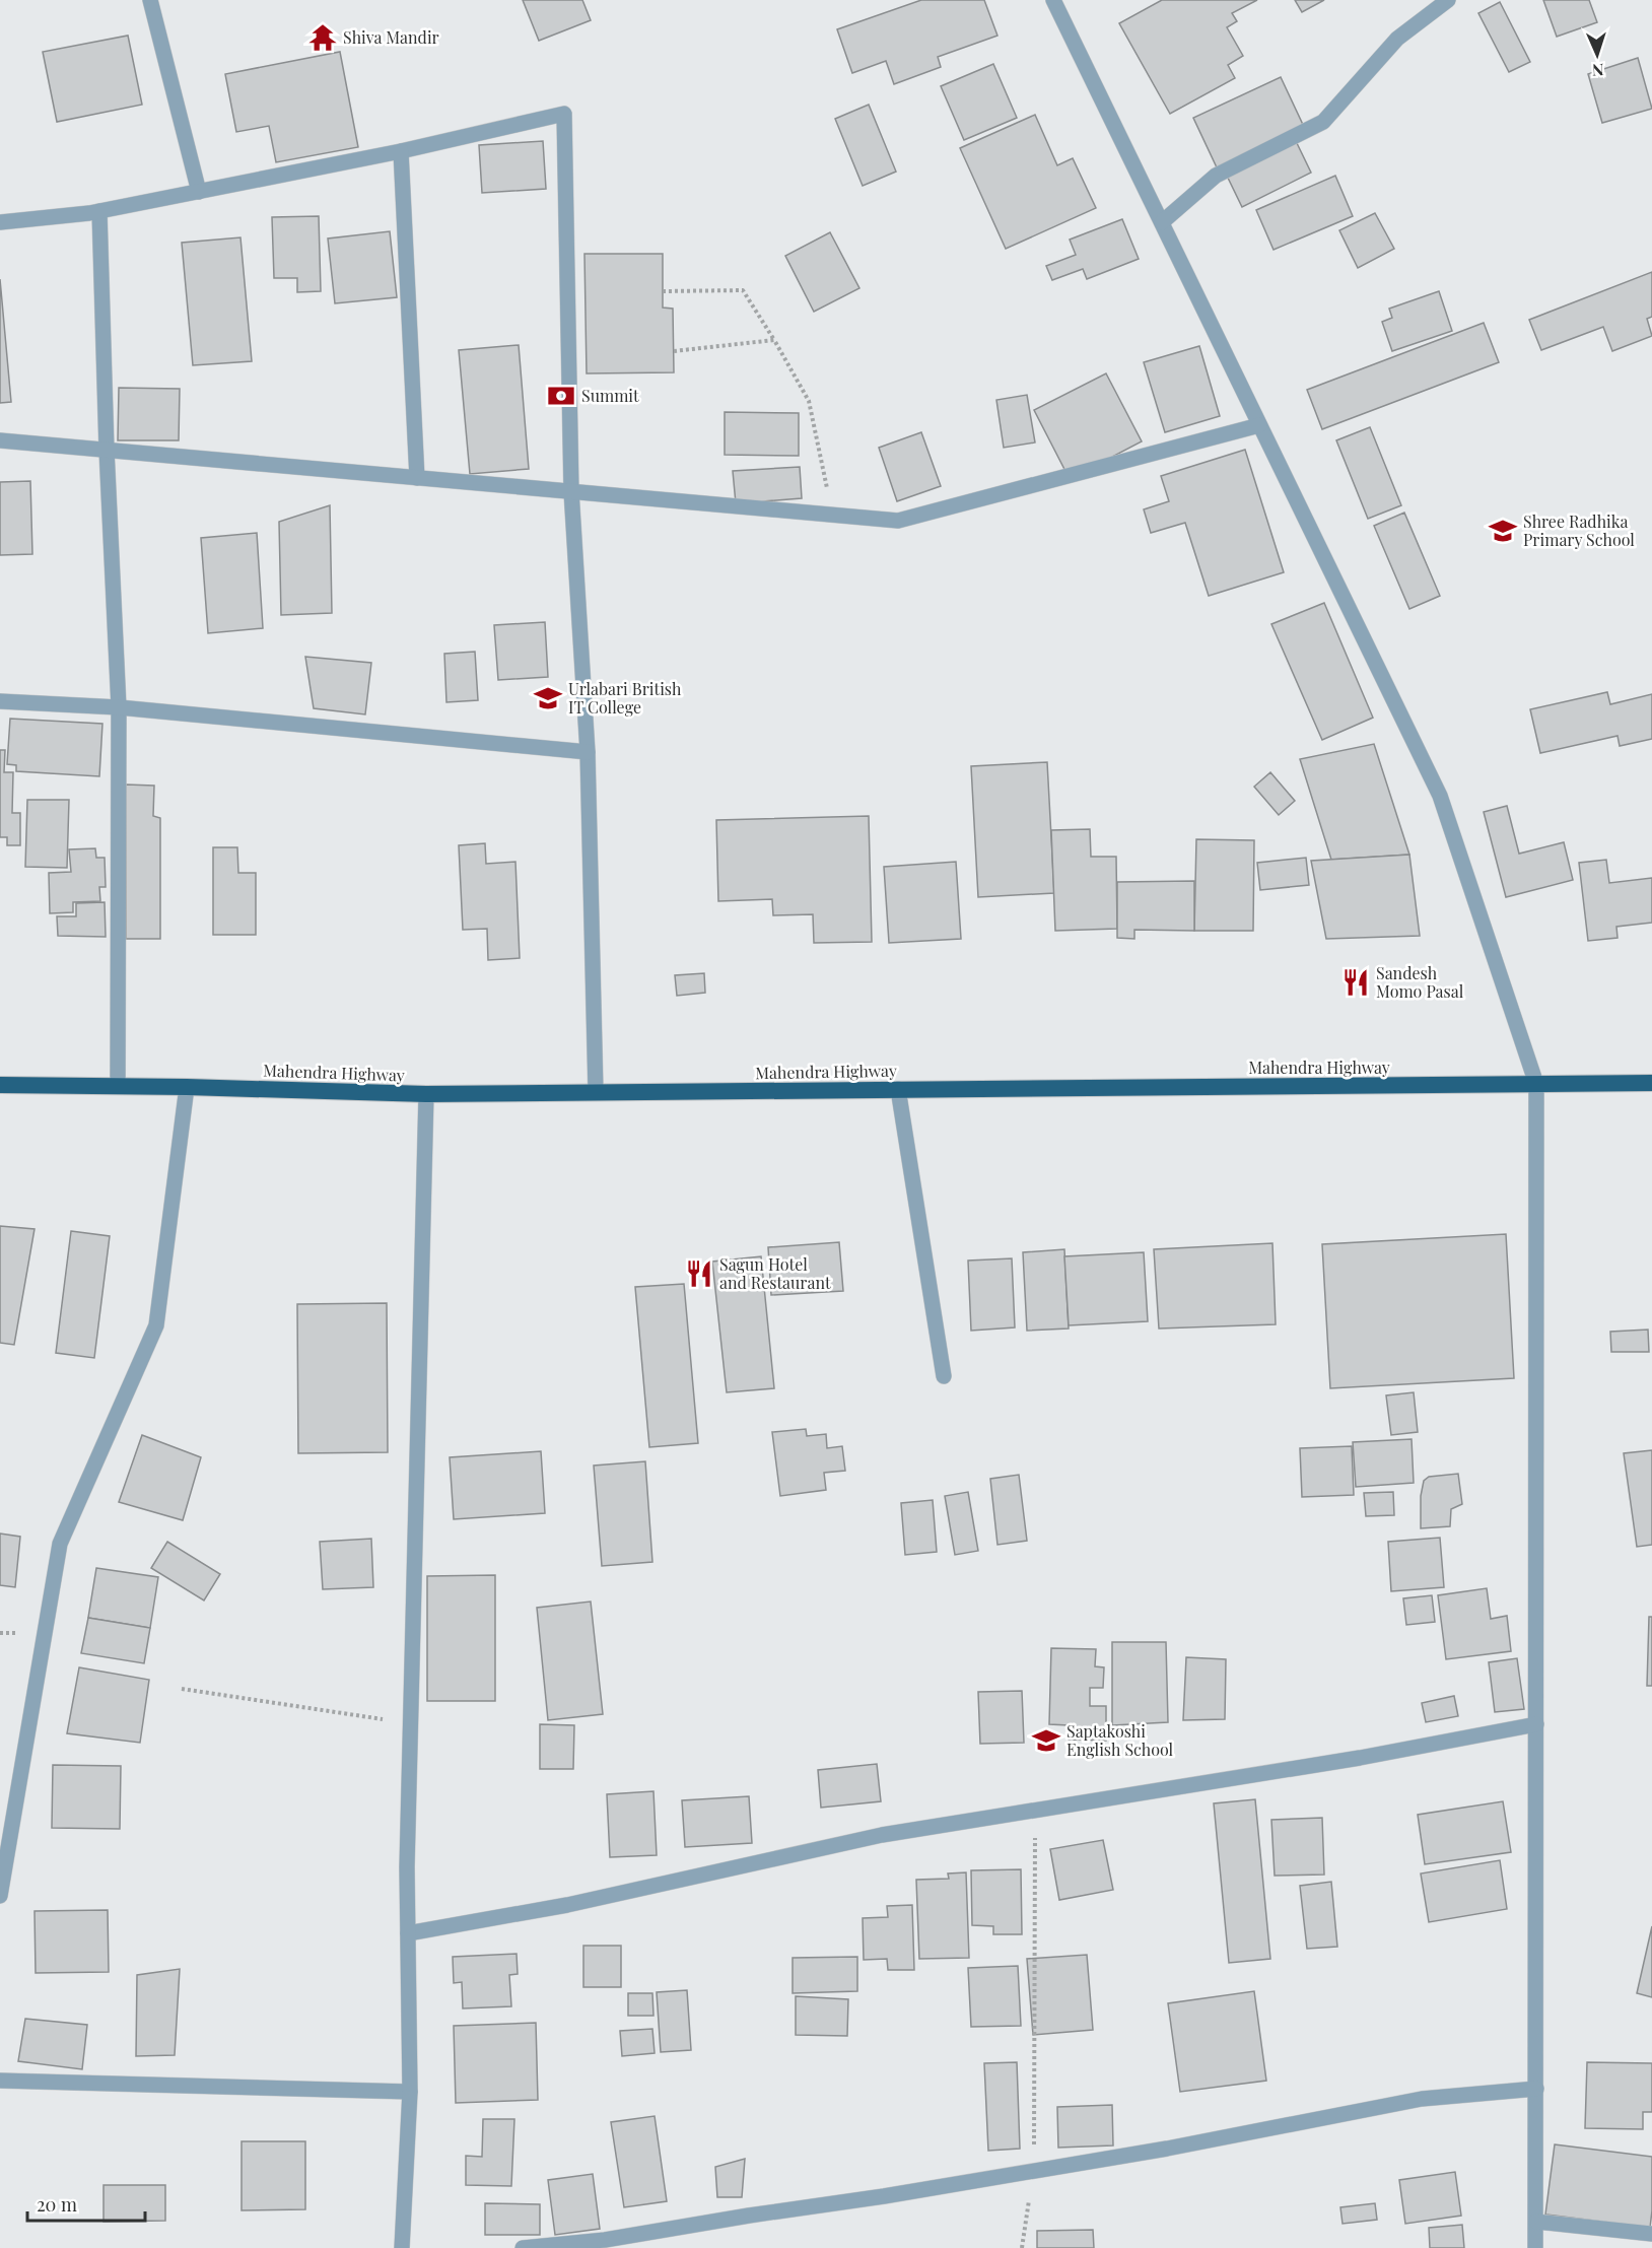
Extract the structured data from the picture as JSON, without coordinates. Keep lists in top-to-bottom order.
{
  "streets": {
    "highway": ["Mahendra Highway"]
  },
  "places": {
    "temple": ["Shiva Mandir"],
    "bank": ["Summit"],
    "school or university": ["Shree Radhika Primary School", "Urlabari British IT College", "Saptakoshi English School"],
    "restaurant": ["Sandesh Momo Pasal", "Sagun Hotel and Restaurant"]
  },
  "scale_bar": "20 m",
  "north": "bottom"
}
